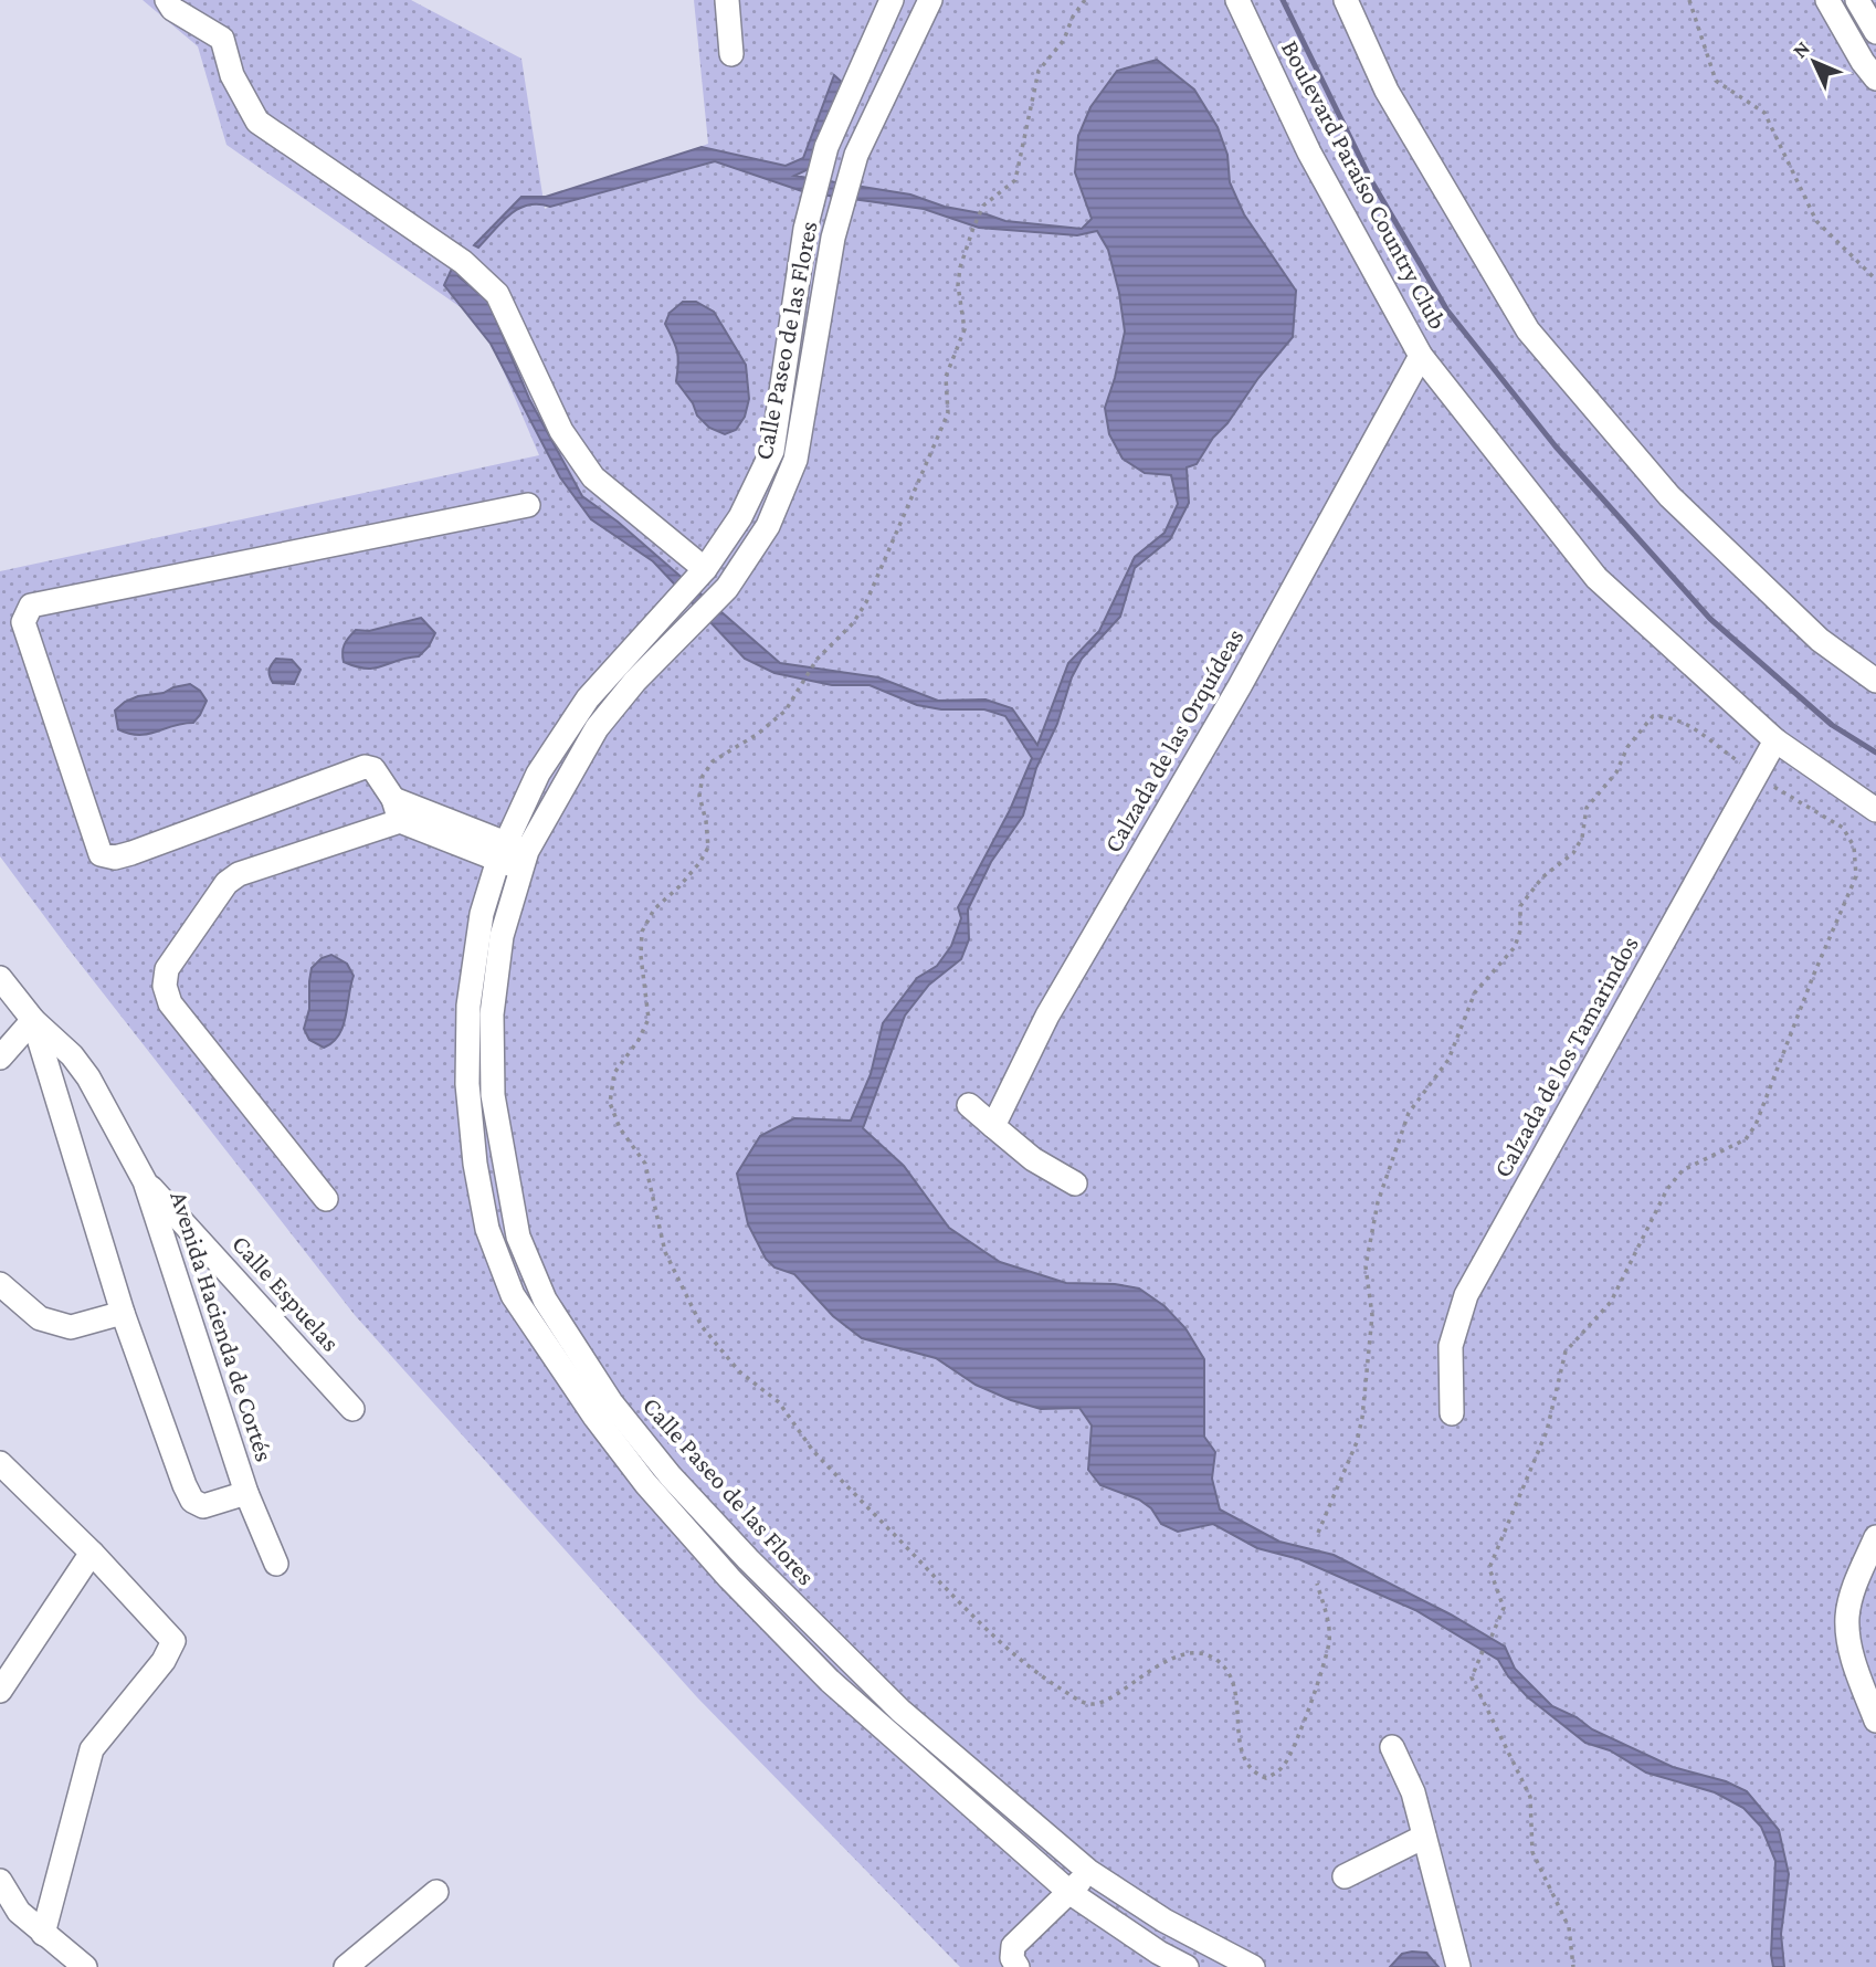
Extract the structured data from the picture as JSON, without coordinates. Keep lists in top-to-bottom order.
{
  "streets": {
    "street": [
      "Boulevard Paraíso Country Club",
      "Calle Paseo de las Flores",
      "Calzada de las Orquídeas",
      "Calzada de los Tamarindos",
      "Calle Espuelas",
      "Avenida Hacienda de Cortés"
    ]
  },
  "crossings": [
    ["Boulevard Paraíso Country Club", "Calzada de las Orquídeas"],
    ["Boulevard Paraíso Country Club", "Calzada de los Tamarindos"],
    ["Calle Espuelas", "Avenida Hacienda de Cortés"]
  ],
  "north": "top left"
}
